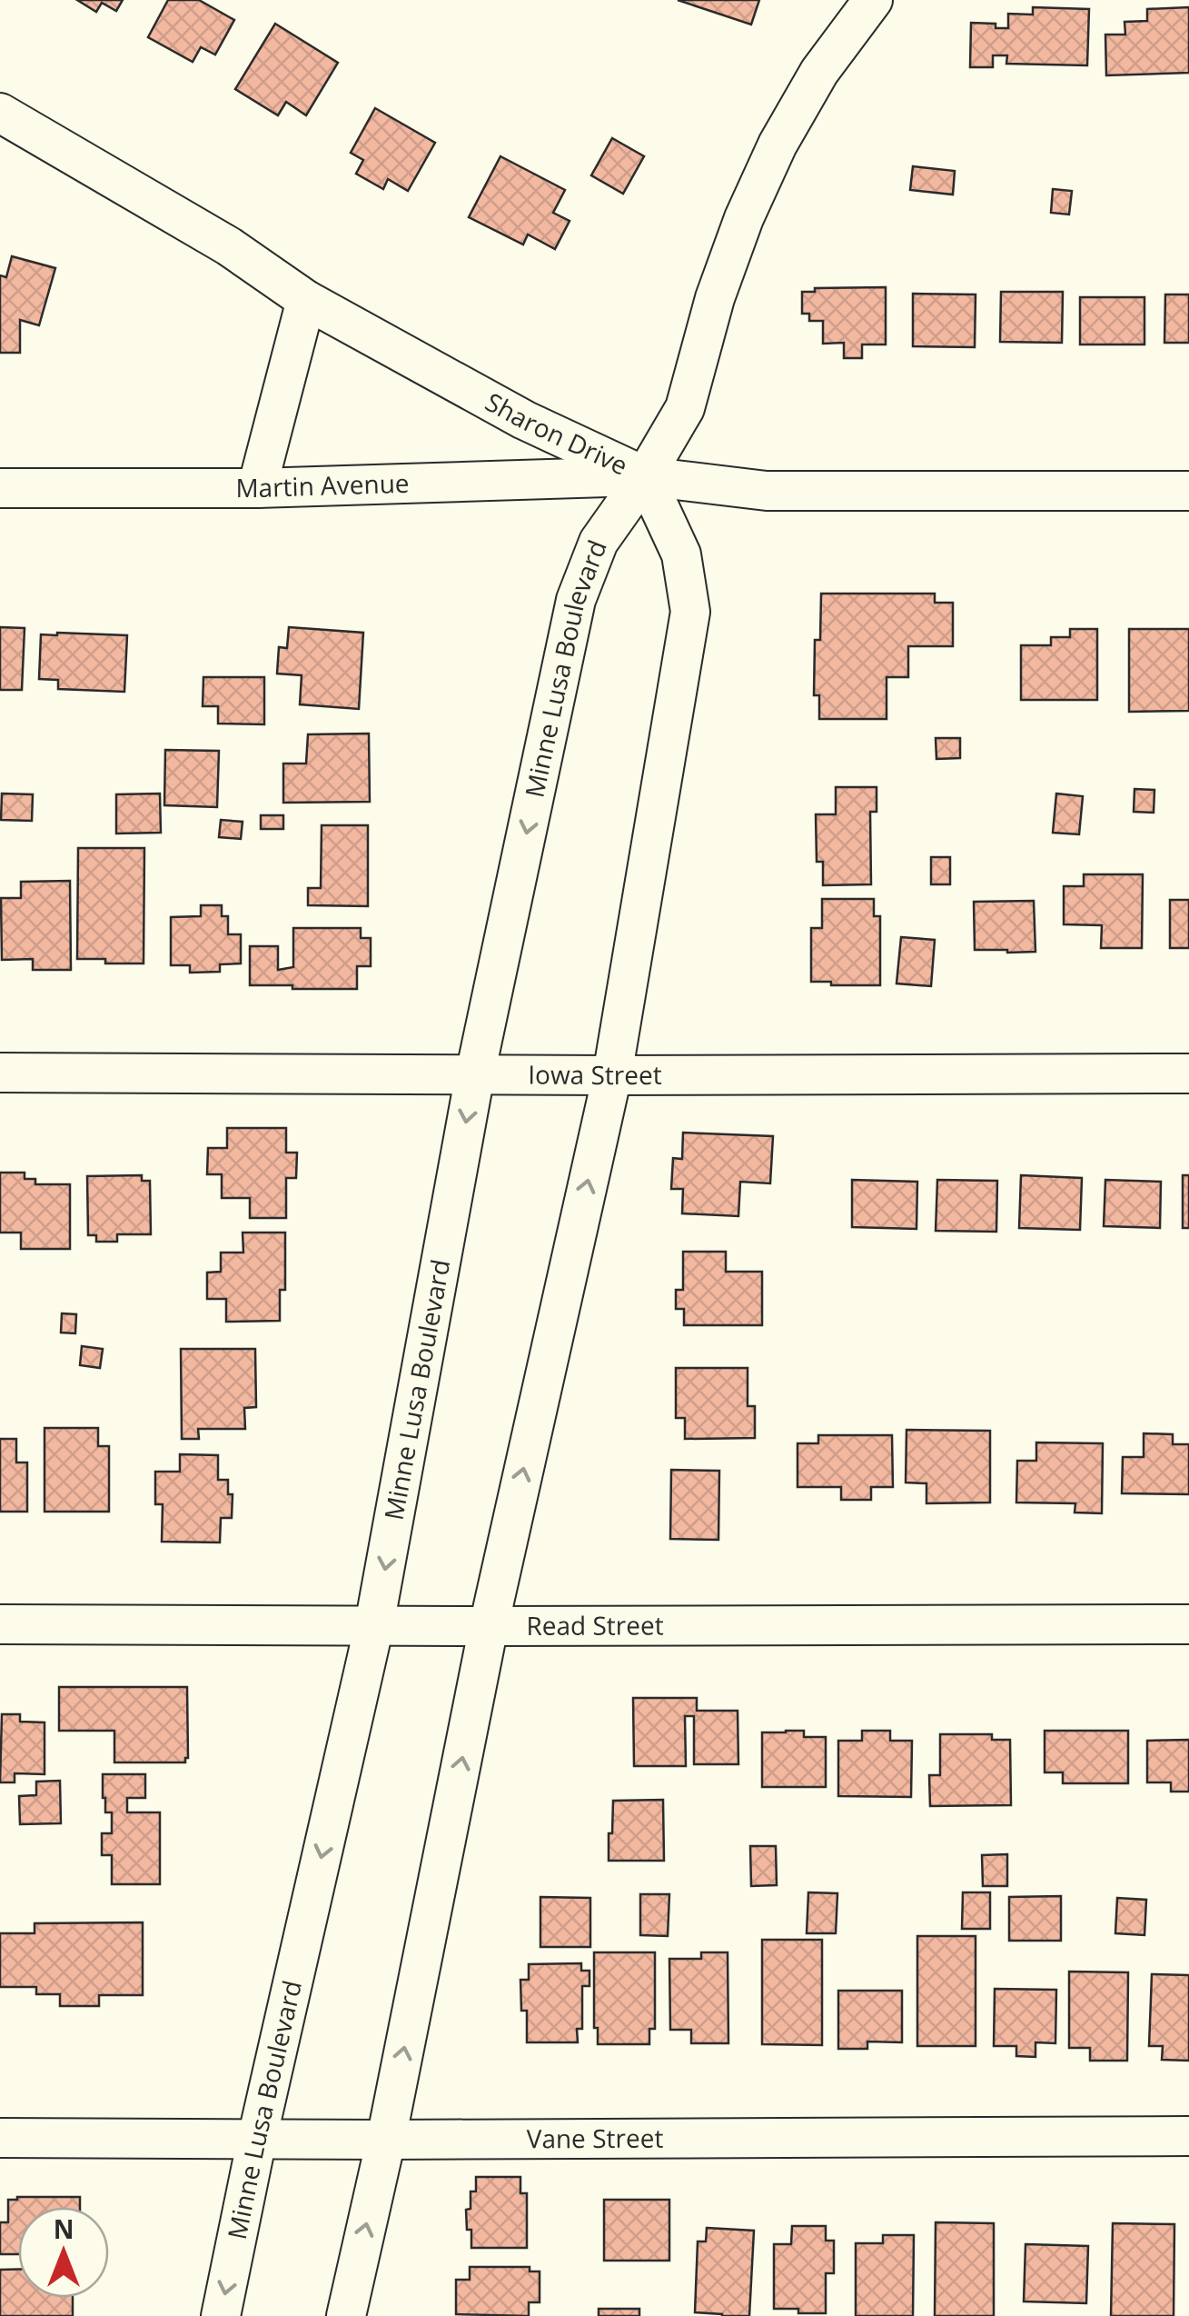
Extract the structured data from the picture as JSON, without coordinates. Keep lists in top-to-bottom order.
{
  "streets": {
    "street": [
      "Sharon Drive",
      "Martin Avenue",
      "Minne Lusa Boulevard",
      "Iowa Street",
      "Read Street",
      "Vane Street"
    ]
  },
  "crossings": [
    ["Sharon Drive", "Martin Avenue"],
    ["Sharon Drive", "Minne Lusa Boulevard"],
    ["Martin Avenue", "Minne Lusa Boulevard"],
    ["Minne Lusa Boulevard", "Iowa Street"],
    ["Minne Lusa Boulevard", "Read Street"],
    ["Minne Lusa Boulevard", "Vane Street"]
  ],
  "north": "top"
}
